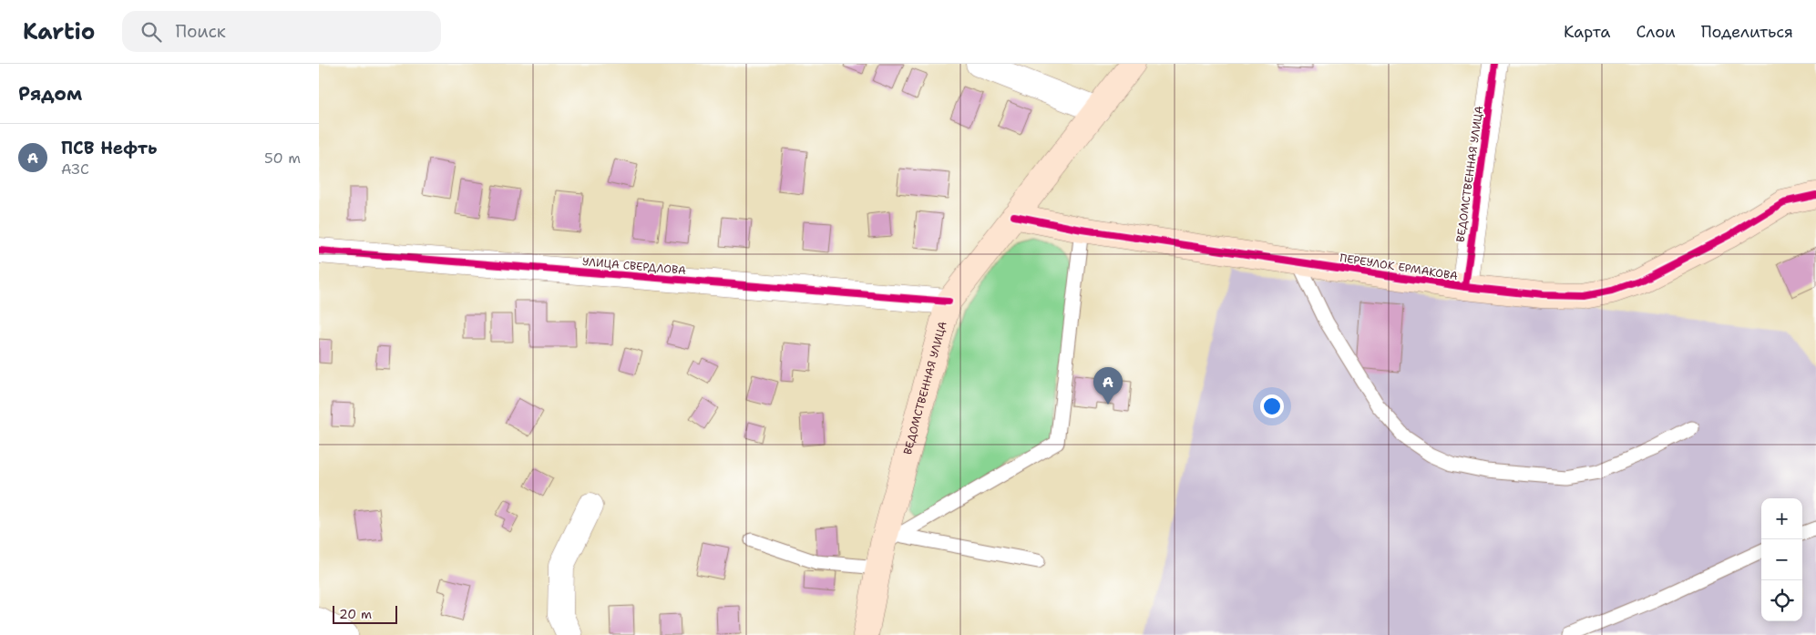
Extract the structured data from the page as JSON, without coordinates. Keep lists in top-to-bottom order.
{
  "streets": {
    "street": ["ВЕДОМСТВЕННАЯ УЛИЦА", "УЛИЦА СВЕРДЛОВА", "ПЕРЕУЛОК ЕРМАКОВА"]
  },
  "crossings": [
    ["ВЕДОМСТВЕННАЯ УЛИЦА", "УЛИЦА СВЕРДЛОВА"],
    ["ВЕДОМСТВЕННАЯ УЛИЦА", "ПЕРЕУЛОК ЕРМАКОВА"]
  ],
  "scale_bar": "20 m",
  "page": {
    "header": "Kartio",
    "search": "Поиск",
    "nav": ["Карта", "Слои", "Поделиться"],
    "heading": "Рядом",
    "list": [
      {
        "mark": "A",
        "name": "ПСВ Нефть",
        "note": "АЗС",
        "value": "50 m"
      }
    ],
    "pins": "A",
    "map_buttons": ["+", "−"],
    "scale": "20 m"
  }
}
